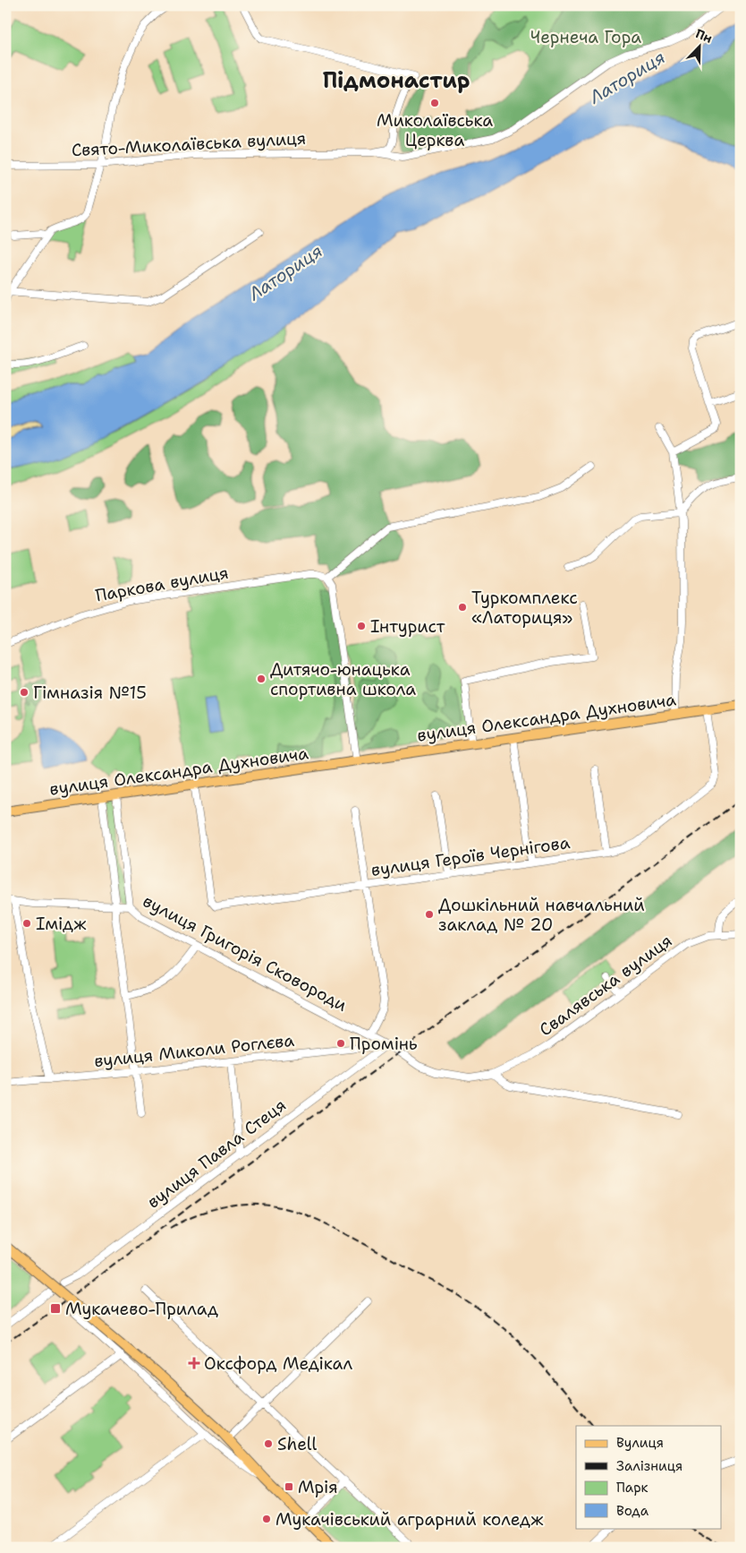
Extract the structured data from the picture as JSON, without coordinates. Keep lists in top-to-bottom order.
{
  "streets": {
    "main road": ["вулиця Олександра Духновича"],
    "street": [
      "Свято-Миколаївська вулиця",
      "Паркова вулиця",
      "вулиця Героїв Чернігова",
      "вулиця Григорія Сковороди",
      "Свалявська вулиця",
      "вулиця Миколи Роглєва",
      "вулиця Павла Стеця"
    ]
  },
  "crossings": [
    ["вулиця Олександра Духновича", "вулиця Героїв Чернігова"],
    ["вулиця Григорія Сковороди", "Свалявська вулиця"],
    ["вулиця Григорія Сковороди", "вулиця Миколи Роглєва"],
    ["вулиця Григорія Сковороди", "вулиця Павла Стеця"],
    ["Свалявська вулиця", "вулиця Миколи Роглєва"],
    ["Свалявська вулиця", "вулиця Павла Стеця"],
    ["вулиця Миколи Роглєва", "вулиця Павла Стеця"]
  ],
  "districts": ["Підмонастир"],
  "water": ["Латориця"],
  "parks": ["Чернеча Гора"],
  "places": {
    "other": [
      "Миколаївська Церква",
      "Туркомплекс «Латориця»",
      "Інтурист",
      "Дитячо-юнацька спортивна школа",
      "Гімназія №15",
      "Дошкільний навчальний заклад № 20",
      "Імідж",
      "Промінь",
      "Shell",
      "Мукачівський аграрний коледж"
    ],
    "transit": ["Мукачево-Прилад", "Мрія"],
    "health": ["Оксфорд Медікал"]
  },
  "legend": [
    "Вулиця",
    "Залізниця",
    "Парк",
    "Вода"
  ],
  "north": "top right"
}
